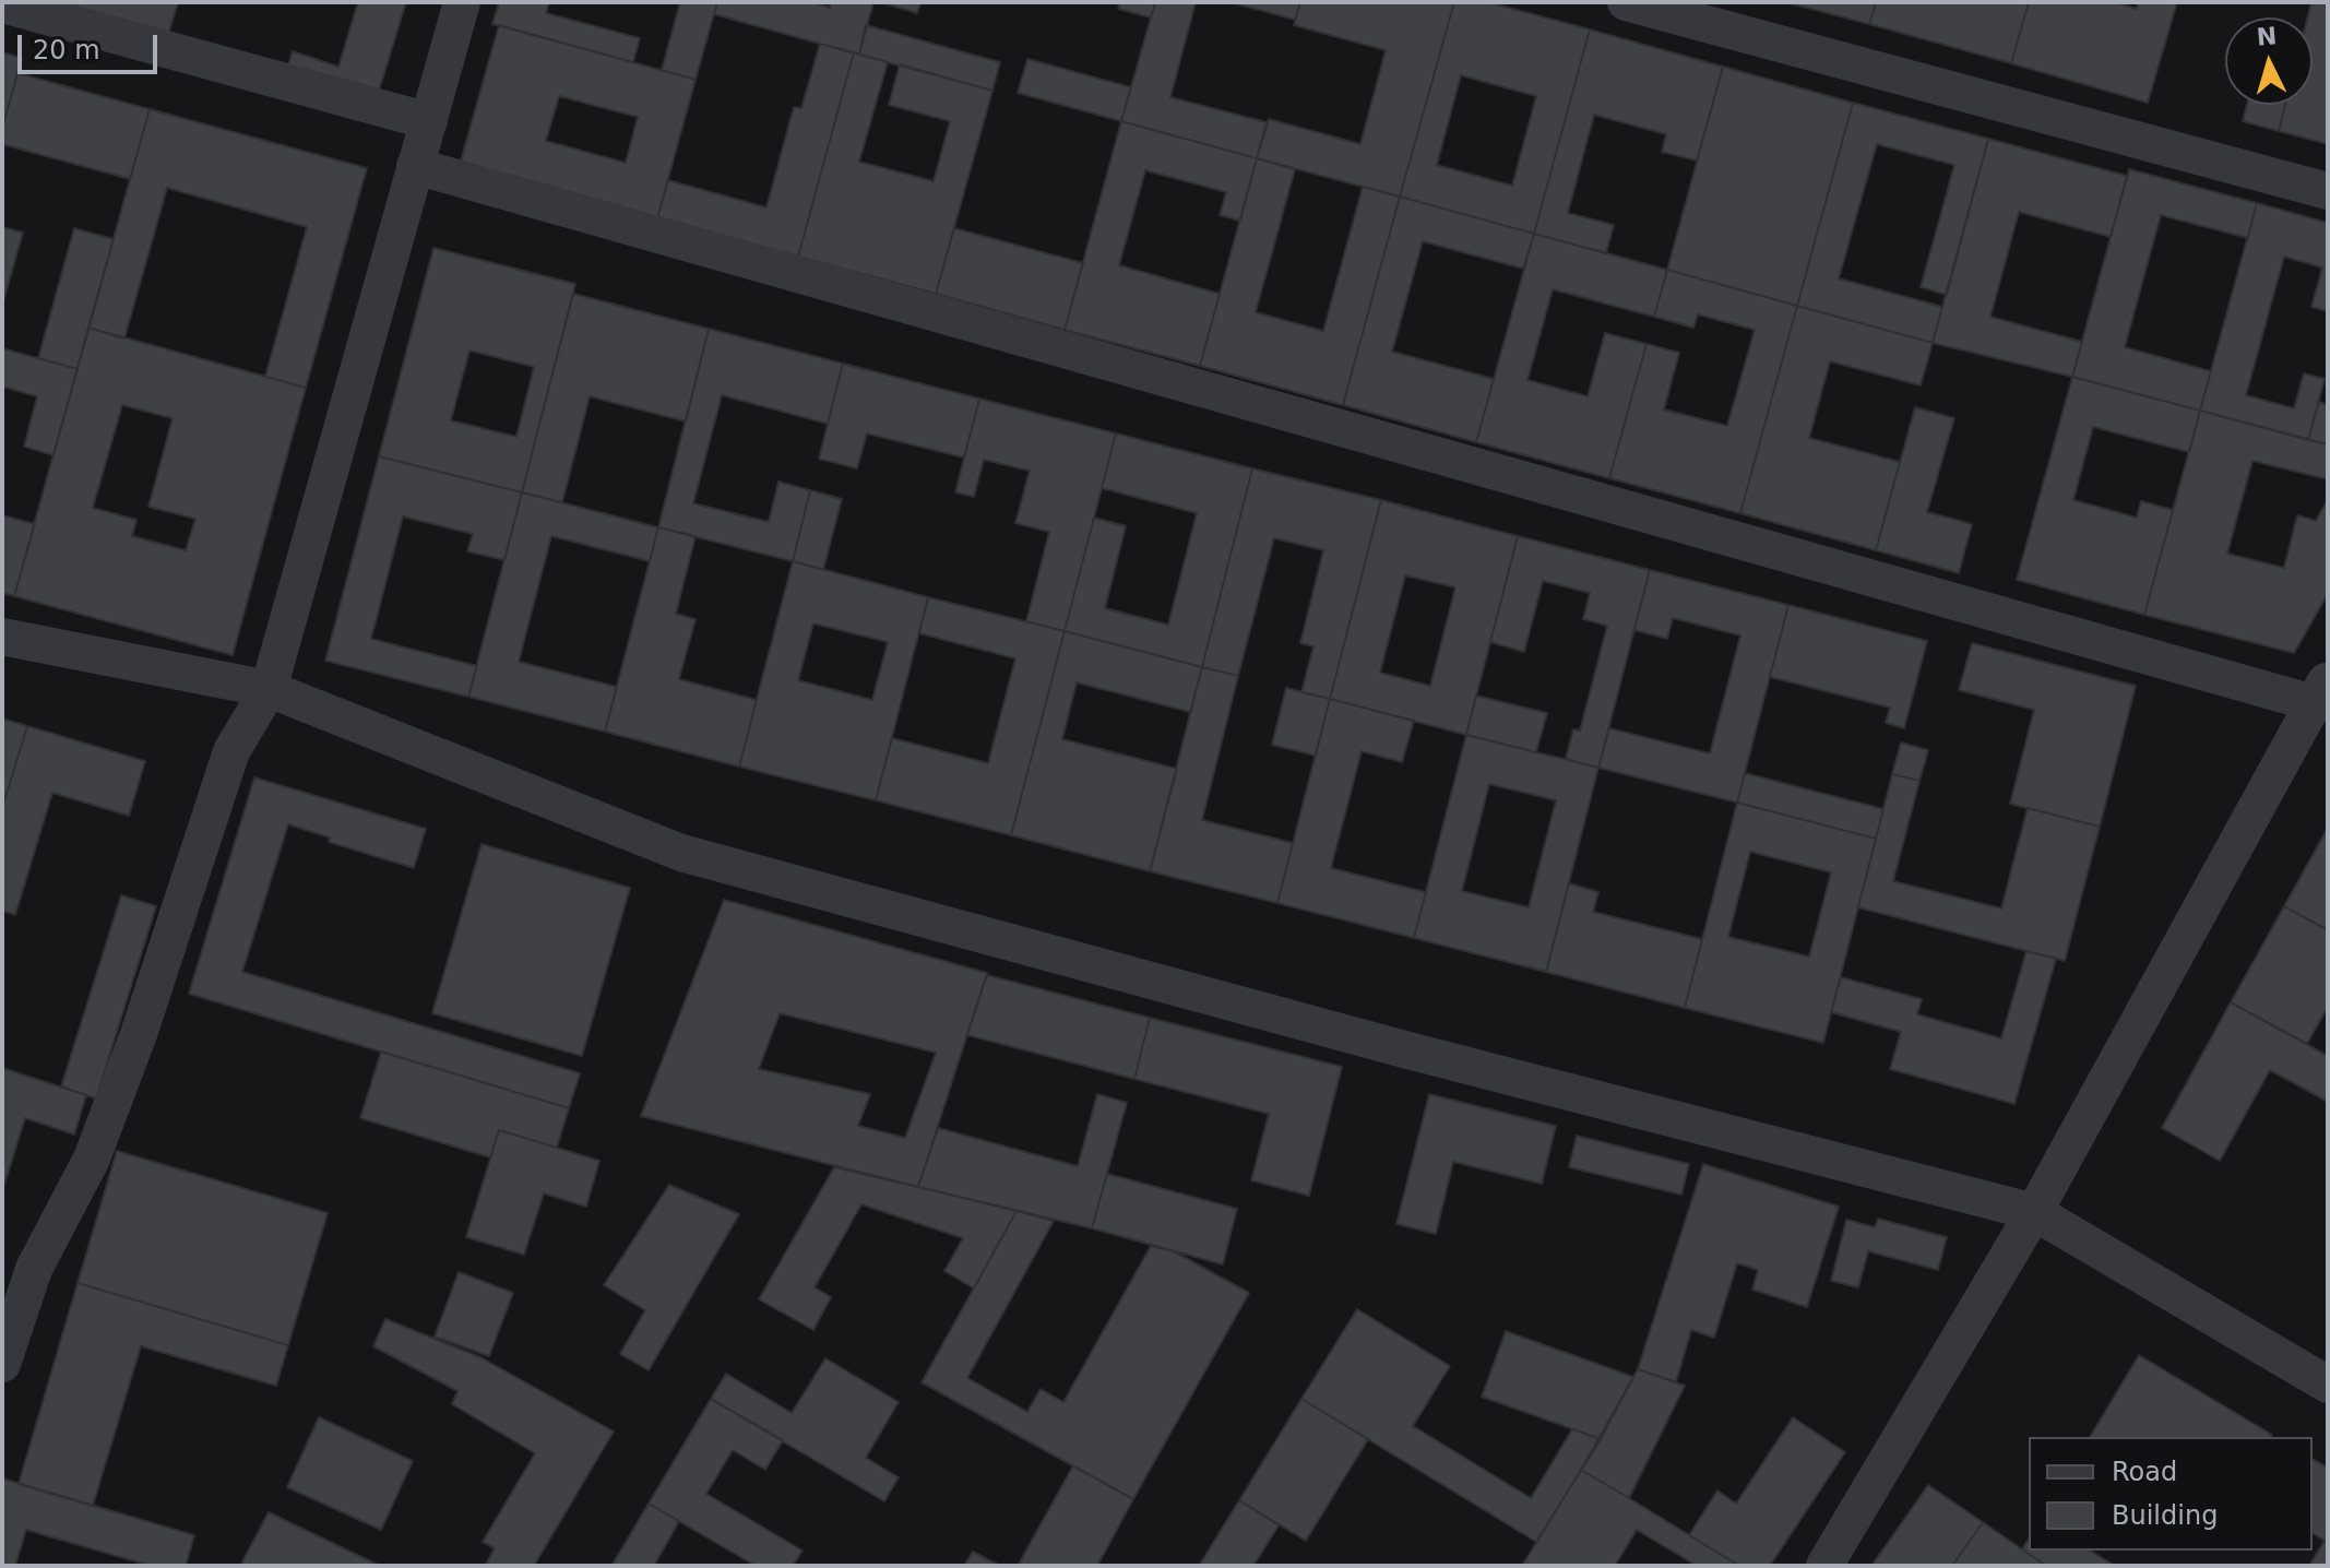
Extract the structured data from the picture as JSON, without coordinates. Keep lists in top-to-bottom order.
{
  "legend": ["Road", "Building"],
  "scale_bar": "20 m",
  "north": "top"
}
